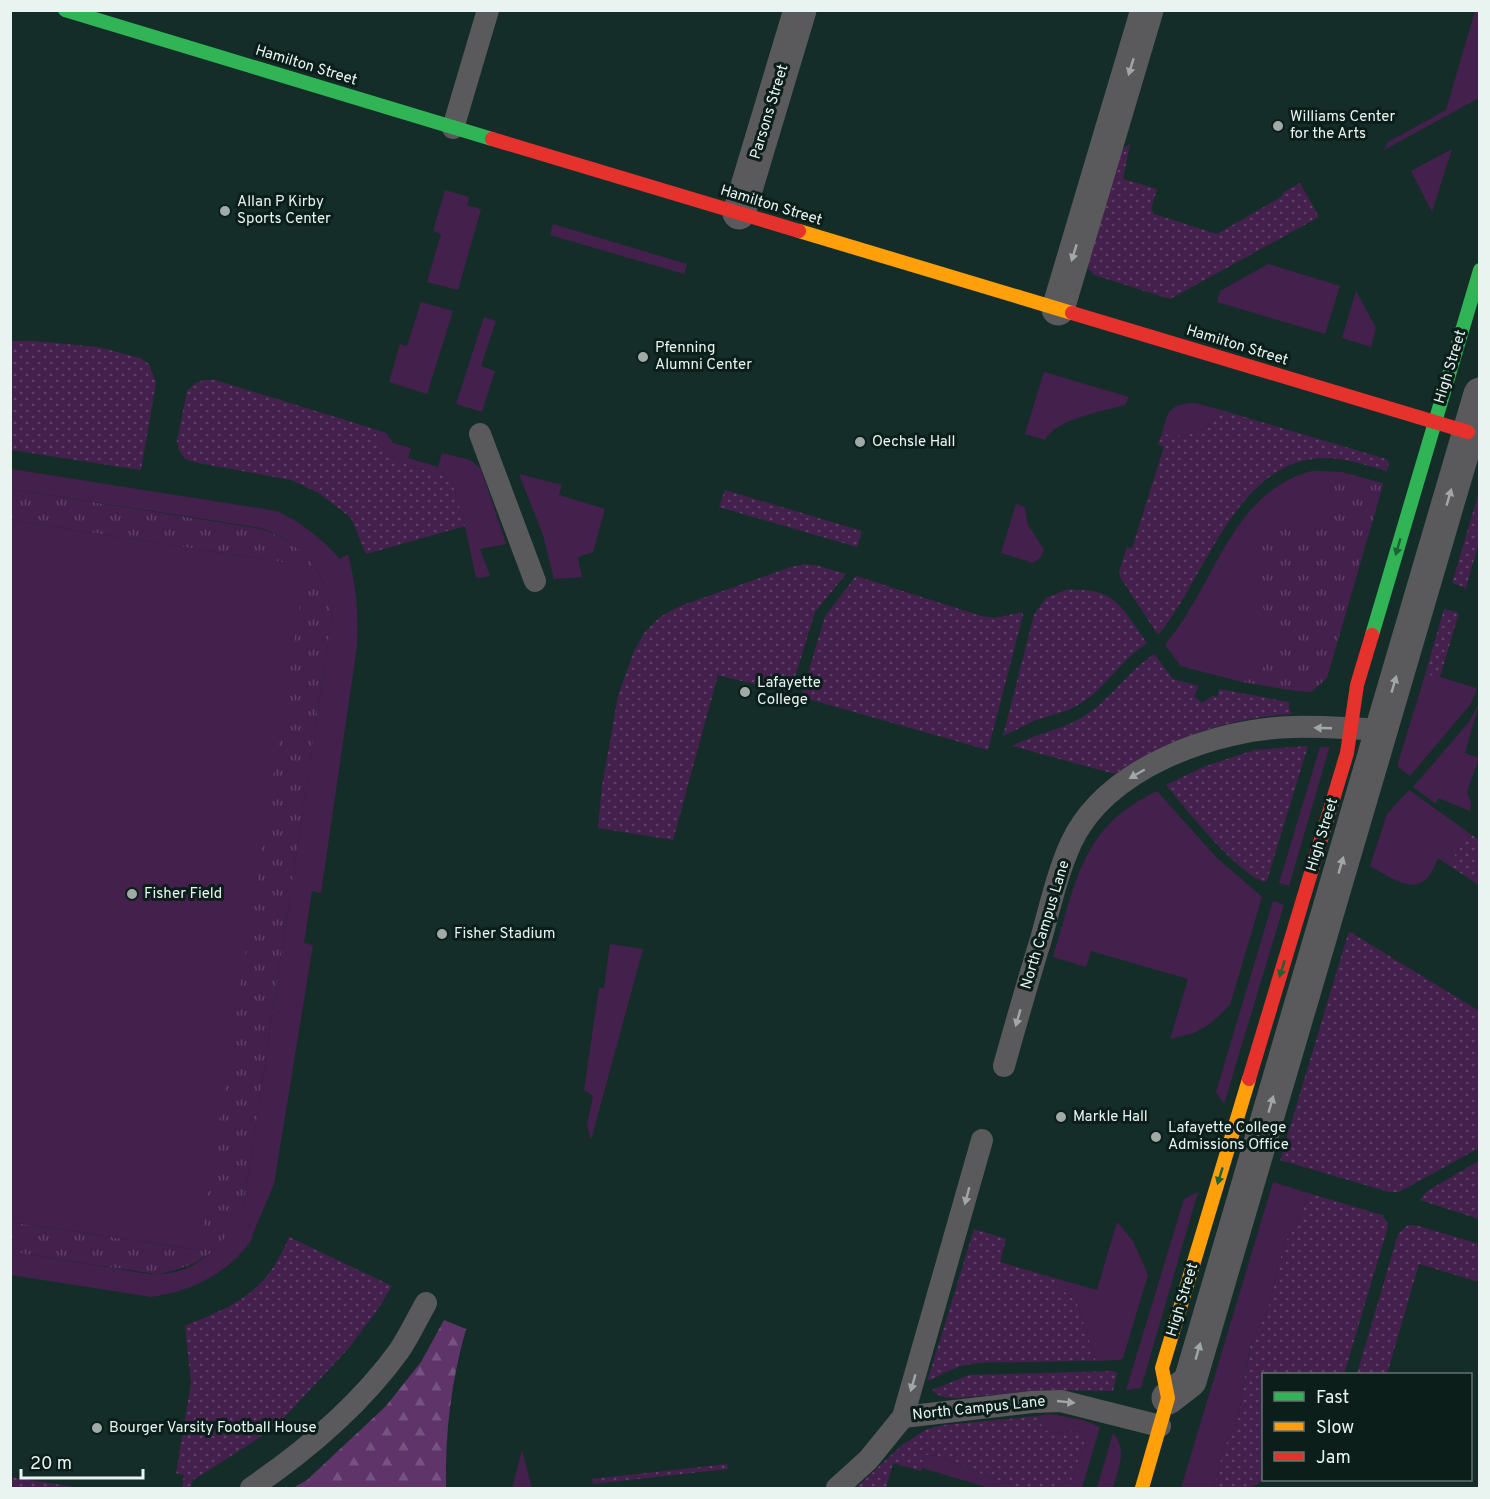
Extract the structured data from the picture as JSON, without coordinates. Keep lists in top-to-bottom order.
{
  "streets": {
    "street": ["Hamilton Street", "Parsons Street", "High Street"],
    "lane": ["North Campus Lane"]
  },
  "crossings": [
    ["Hamilton Street", "Parsons Street"],
    ["Hamilton Street", "High Street"],
    ["High Street", "North Campus Lane"]
  ],
  "places": [
    "Williams Center for the Arts",
    "Allan P Kirby Sports Center",
    "Pfenning Alumni Center",
    "Oechsle Hall",
    "Lafayette College",
    "Fisher Field",
    "Fisher Stadium",
    "Markle Hall",
    "Lafayette College Admissions Office",
    "Bourger Varsity Football House"
  ],
  "legend": ["Fast", "Slow", "Jam"],
  "scale_bar": "20 m"
}
